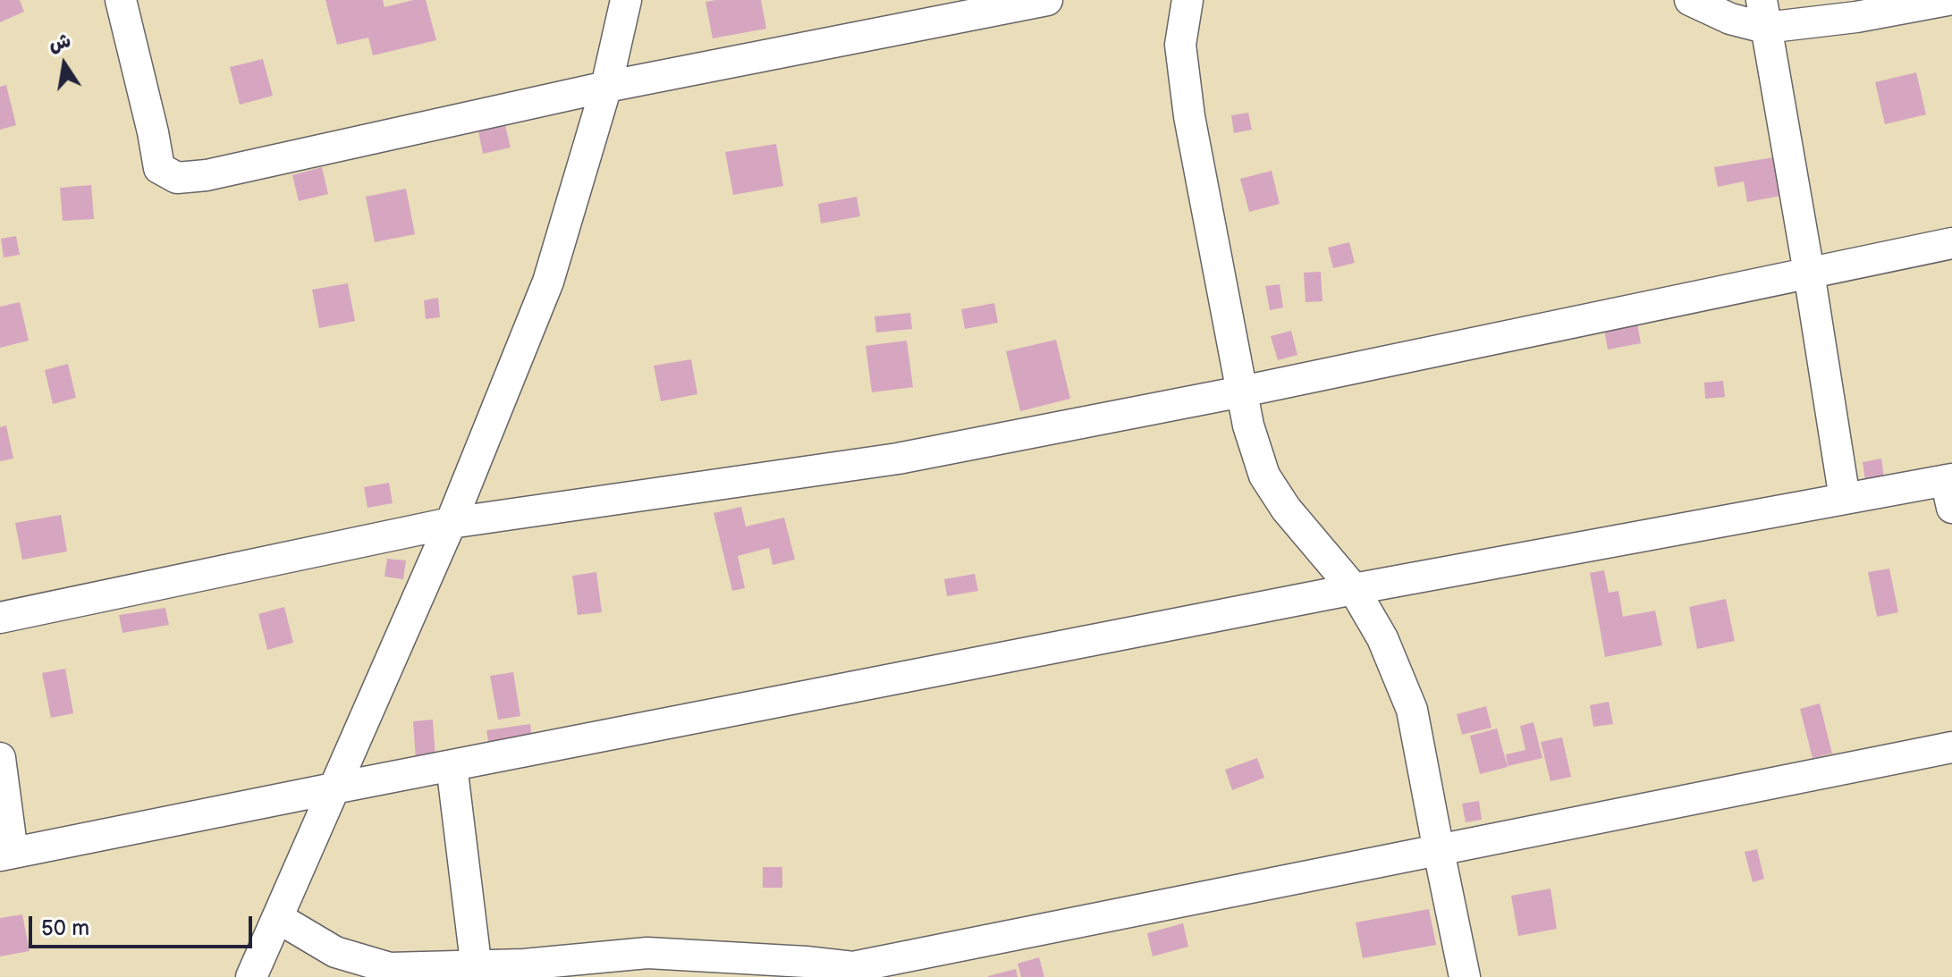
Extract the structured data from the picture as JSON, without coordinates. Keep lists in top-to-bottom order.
{
  "scale_bar": "50 m",
  "north": "top"
}
